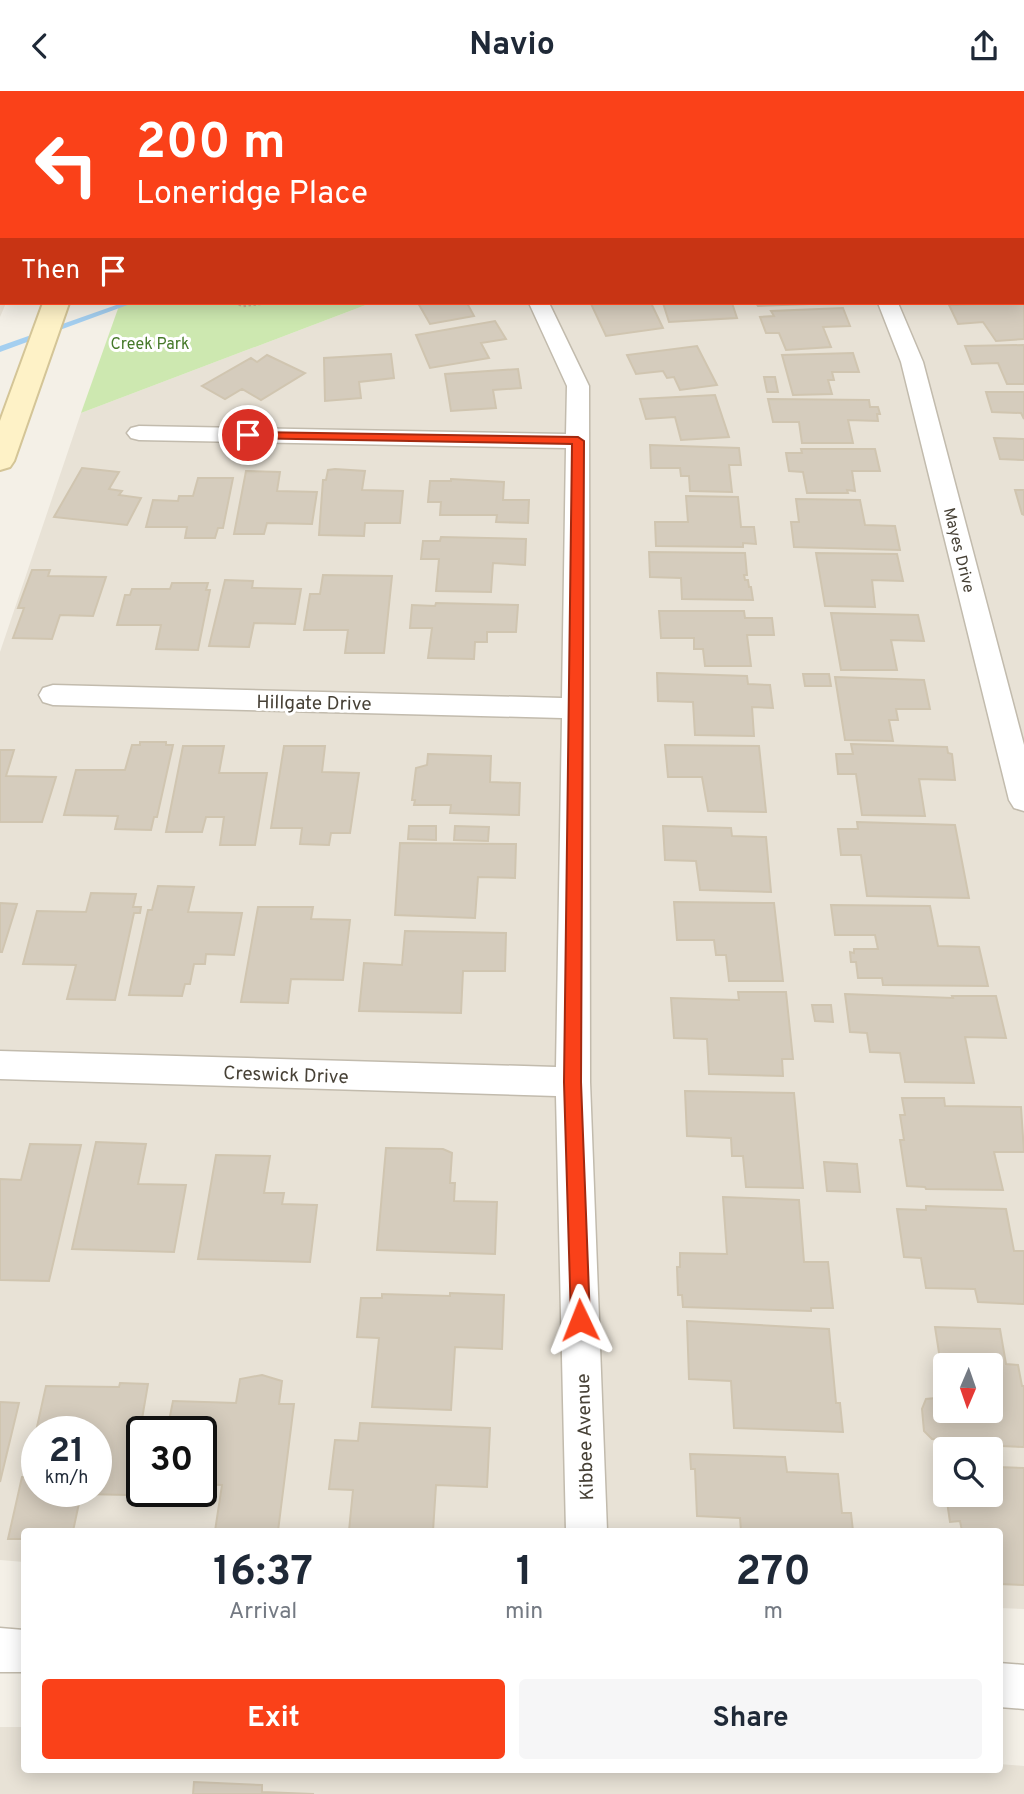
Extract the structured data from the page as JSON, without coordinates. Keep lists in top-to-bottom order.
{
  "streets": {
    "street": [
      "Mayes Drive",
      "Hillgate Drive",
      "Creswick Drive",
      "Kibbee Avenue"
    ]
  },
  "crossings": [
    ["Hillgate Drive", "Kibbee Avenue"],
    ["Creswick Drive", "Kibbee Avenue"]
  ],
  "parks": ["Creek Park"],
  "north": "bottom",
  "page": {
    "header": "Navio",
    "turn": ["200 m", "Loneridge Place"],
    "then": "Then",
    "speed": "21 km/h",
    "limit": "30",
    "eta": [
      "16:37",
      "Arrival",
      "1",
      "min",
      "270",
      "m"
    ],
    "buttons": ["Exit", "Share"]
  }
}
